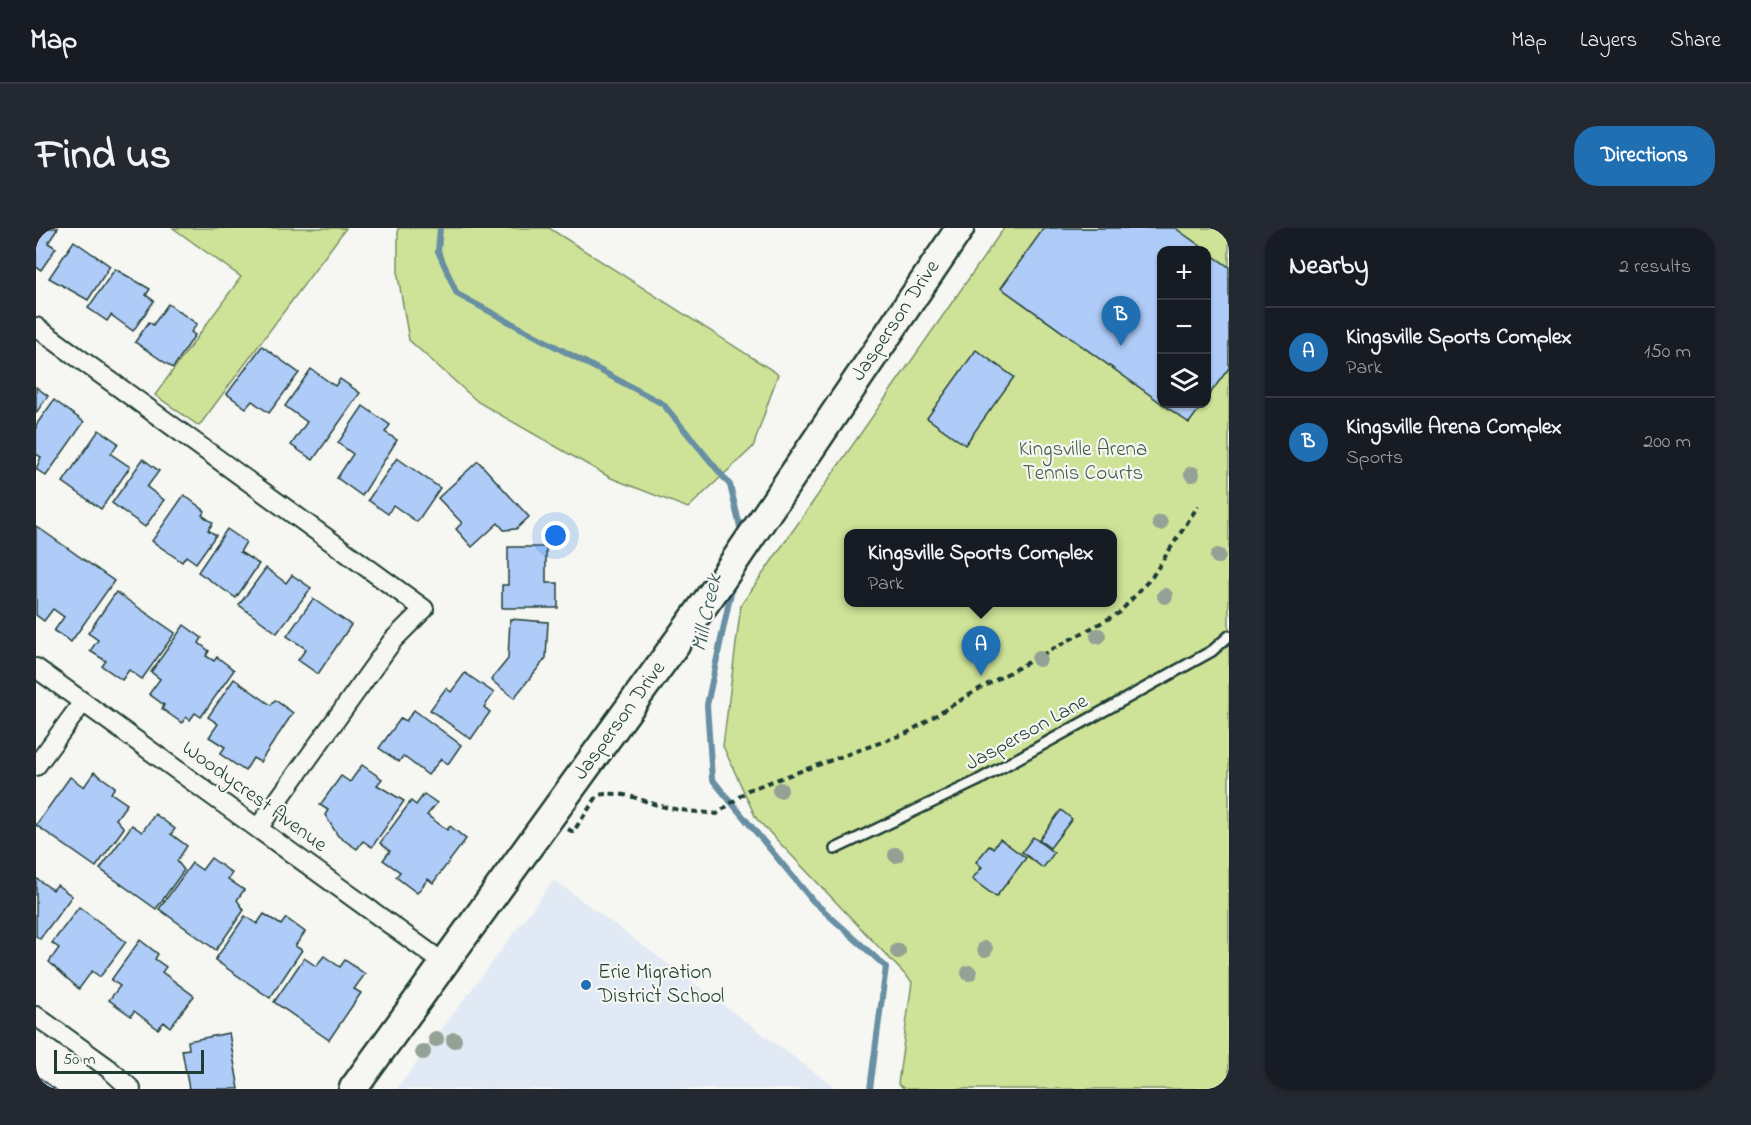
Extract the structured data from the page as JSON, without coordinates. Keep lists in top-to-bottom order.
{
  "streets": {
    "street": ["Jasperson Drive", "Woodycrest Avenue"],
    "lane": ["Jasperson Lane"]
  },
  "crossings": [
    ["Jasperson Drive", "Woodycrest Avenue"]
  ],
  "water": ["Mill Creek"],
  "parks": ["Kingsville Arena Tennis Courts"],
  "places": ["Erie Migration District School"],
  "scale_bar": "50 m",
  "page": {
    "header": "Map",
    "nav": ["Map", "Layers", "Share"],
    "title": "Find us",
    "buttons": "Directions",
    "heading": ["Nearby", "2 results"],
    "map_buttons": ["+", "−"],
    "pins": ["B", "A"],
    "list": [
      {
        "mark": "A",
        "name": "Kingsville Sports Complex",
        "note": "Park",
        "value": "150 m"
      },
      {
        "mark": "B",
        "name": "Kingsville Arena Complex",
        "note": "Sports",
        "value": "200 m"
      }
    ],
    "popup": ["Kingsville Sports Complex", "Park"],
    "scale": "50 m"
  }
}
